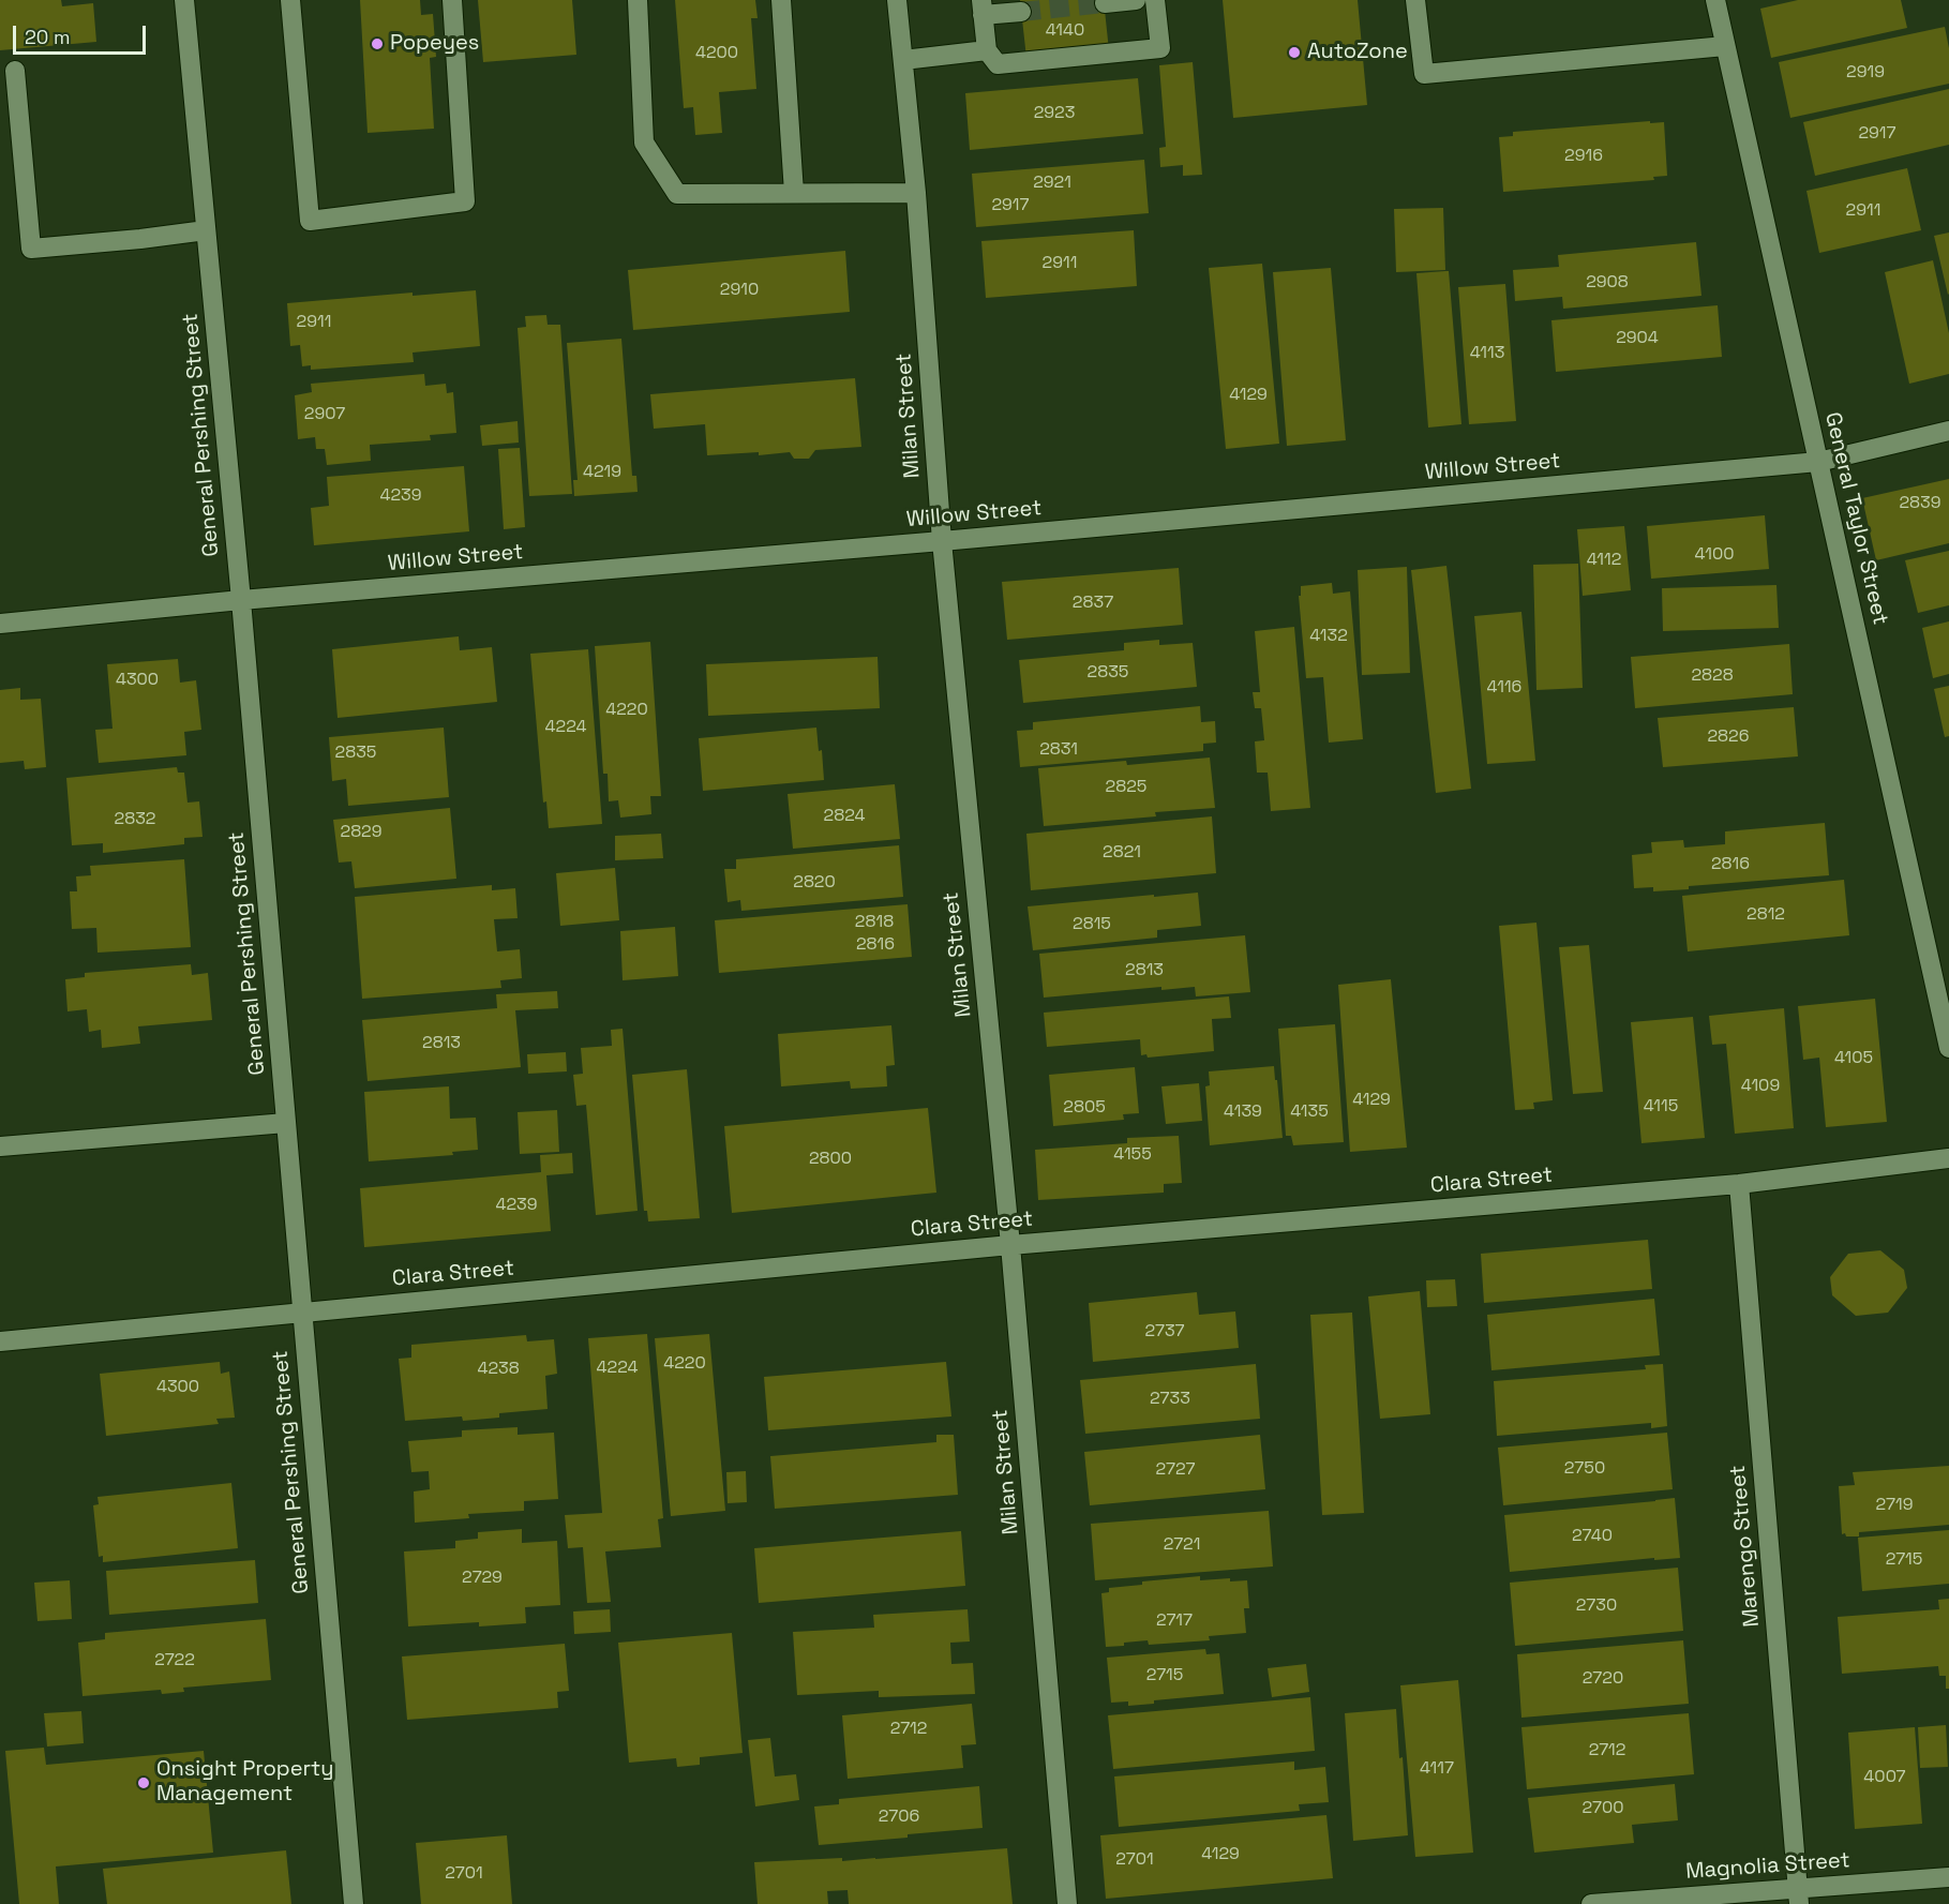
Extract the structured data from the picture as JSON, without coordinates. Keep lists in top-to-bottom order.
{
  "streets": {
    "street": [
      "Milan Street",
      "General Pershing Street",
      "Willow Street",
      "General Taylor Street",
      "Clara Street",
      "Marengo Street",
      "Magnolia Street"
    ]
  },
  "crossings": [
    ["Milan Street", "Willow Street"],
    ["Milan Street", "Clara Street"],
    ["General Pershing Street", "Willow Street"],
    ["General Pershing Street", "Clara Street"],
    ["Willow Street", "General Taylor Street"],
    ["Clara Street", "Marengo Street"],
    ["Marengo Street", "Magnolia Street"]
  ],
  "places": ["Popeyes", "AutoZone", "Onsight Property Management"],
  "house_numbers": [
    "4140",
    "4200",
    "2919",
    "2923",
    "2917",
    "2916",
    "2921",
    "2917",
    "2911",
    "2911",
    "2908",
    "2910",
    "2911",
    "2904",
    "4113",
    "4129",
    "2907",
    "4219",
    "4239",
    "2839",
    "4100",
    "4112",
    "2837",
    "4132",
    "2835",
    "2828",
    "4300",
    "4116",
    "4220",
    "4224",
    "2826",
    "2831",
    "2835",
    "2825",
    "2824",
    "2832",
    "2829",
    "2821",
    "2816",
    "2820",
    "2812",
    "2818",
    "2815",
    "2816",
    "2813",
    "2813",
    "4105",
    "4109",
    "4129",
    "4115",
    "2805",
    "4139",
    "4135",
    "4155",
    "2800",
    "4239",
    "2737",
    "4220",
    "4224",
    "4238",
    "4300",
    "2733",
    "2750",
    "2727",
    "2719",
    "2740",
    "2721",
    "2715",
    "2729",
    "2730",
    "2717",
    "2722",
    "2715",
    "2720",
    "2712",
    "2712",
    "4117",
    "4007",
    "2700",
    "2706",
    "4129",
    "2701",
    "2701"
  ],
  "scale_bar": "20 m"
}
